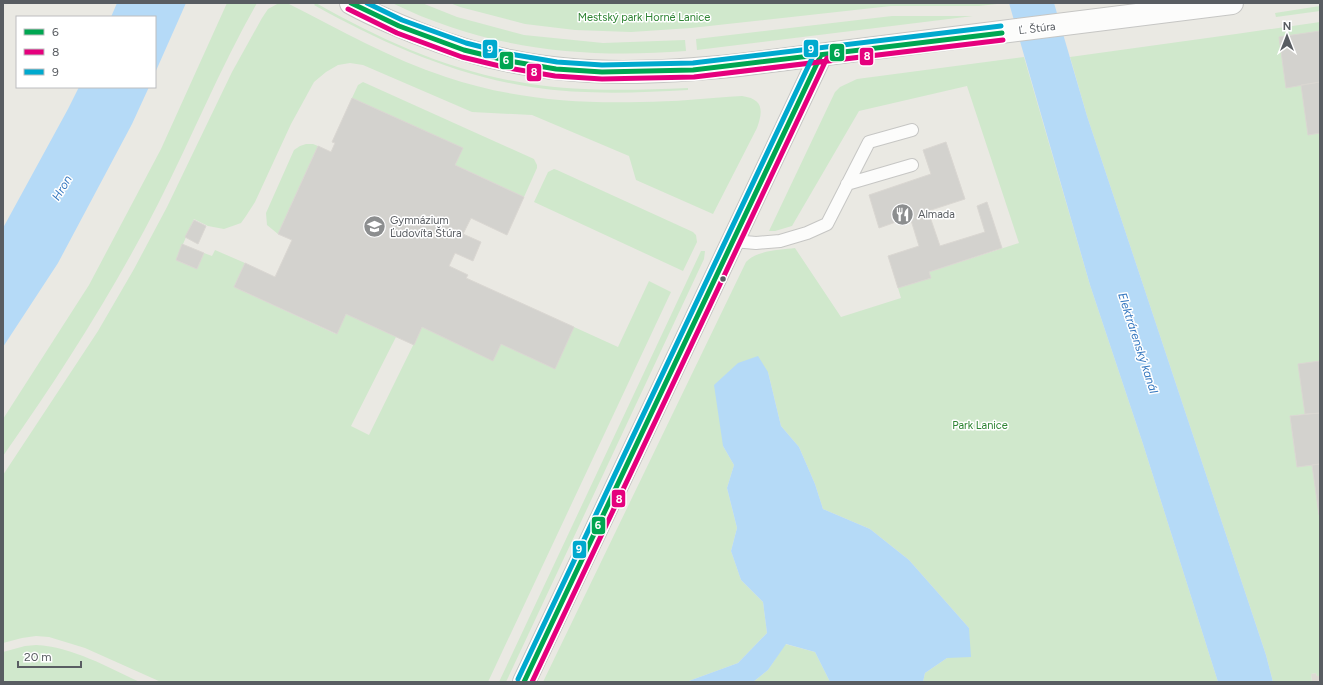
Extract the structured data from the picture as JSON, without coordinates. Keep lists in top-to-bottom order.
{
  "streets": {
    "street": ["Ľ. Štúra"]
  },
  "water": ["Hron", "Elektrárenský kanál"],
  "parks": ["Mestský park Horné Lanice", "Park Lanice"],
  "places": {
    "restaurant": ["Almada"],
    "school or university": ["Gymnázium Ľudovíta Štúra"]
  },
  "lines": ["transit line 6", "transit line 9", "transit line 8"],
  "legend": ["6", "8", "9"],
  "scale_bar": "20 m",
  "north": "top"
}
